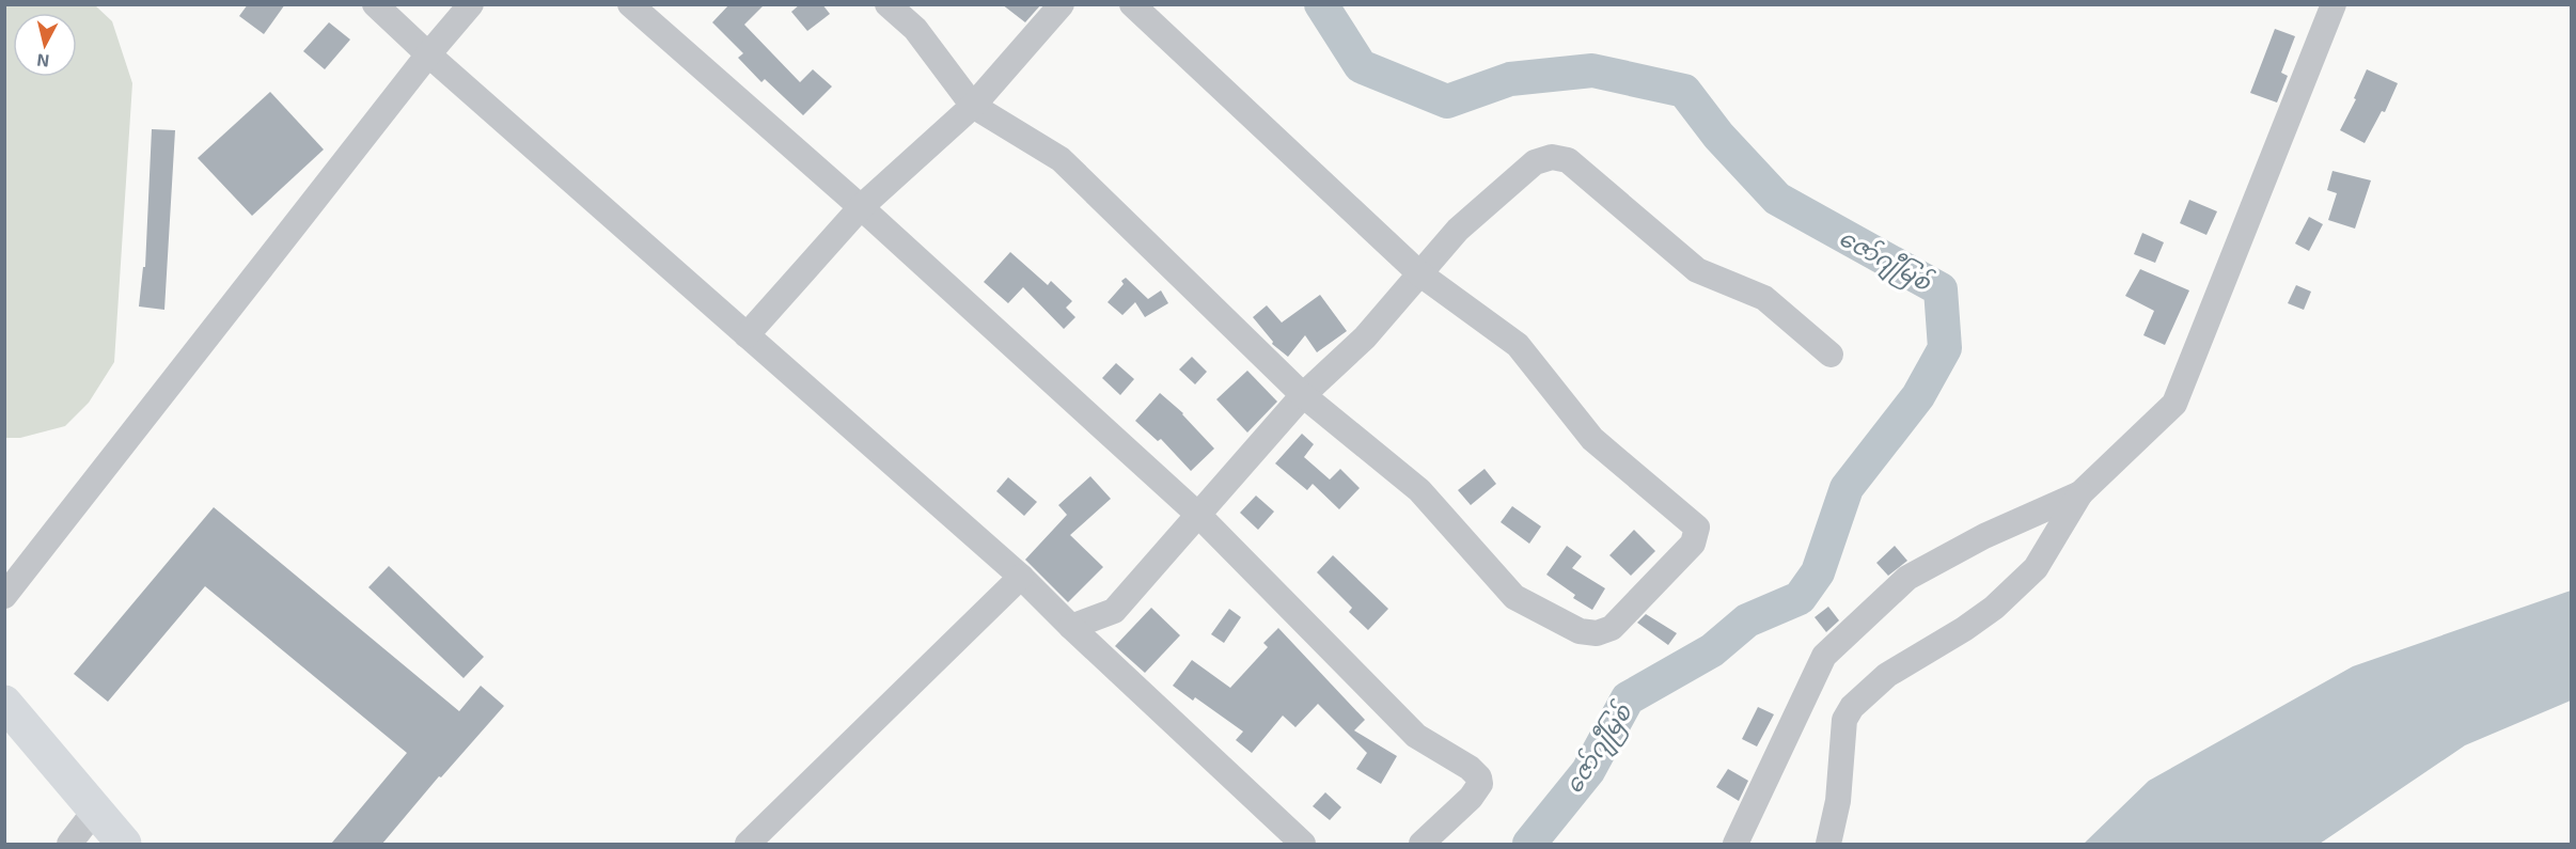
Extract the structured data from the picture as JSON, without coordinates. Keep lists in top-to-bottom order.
{
  "water": ["ဇော်ဂျီမြစ်"],
  "north": "bottom"
}
